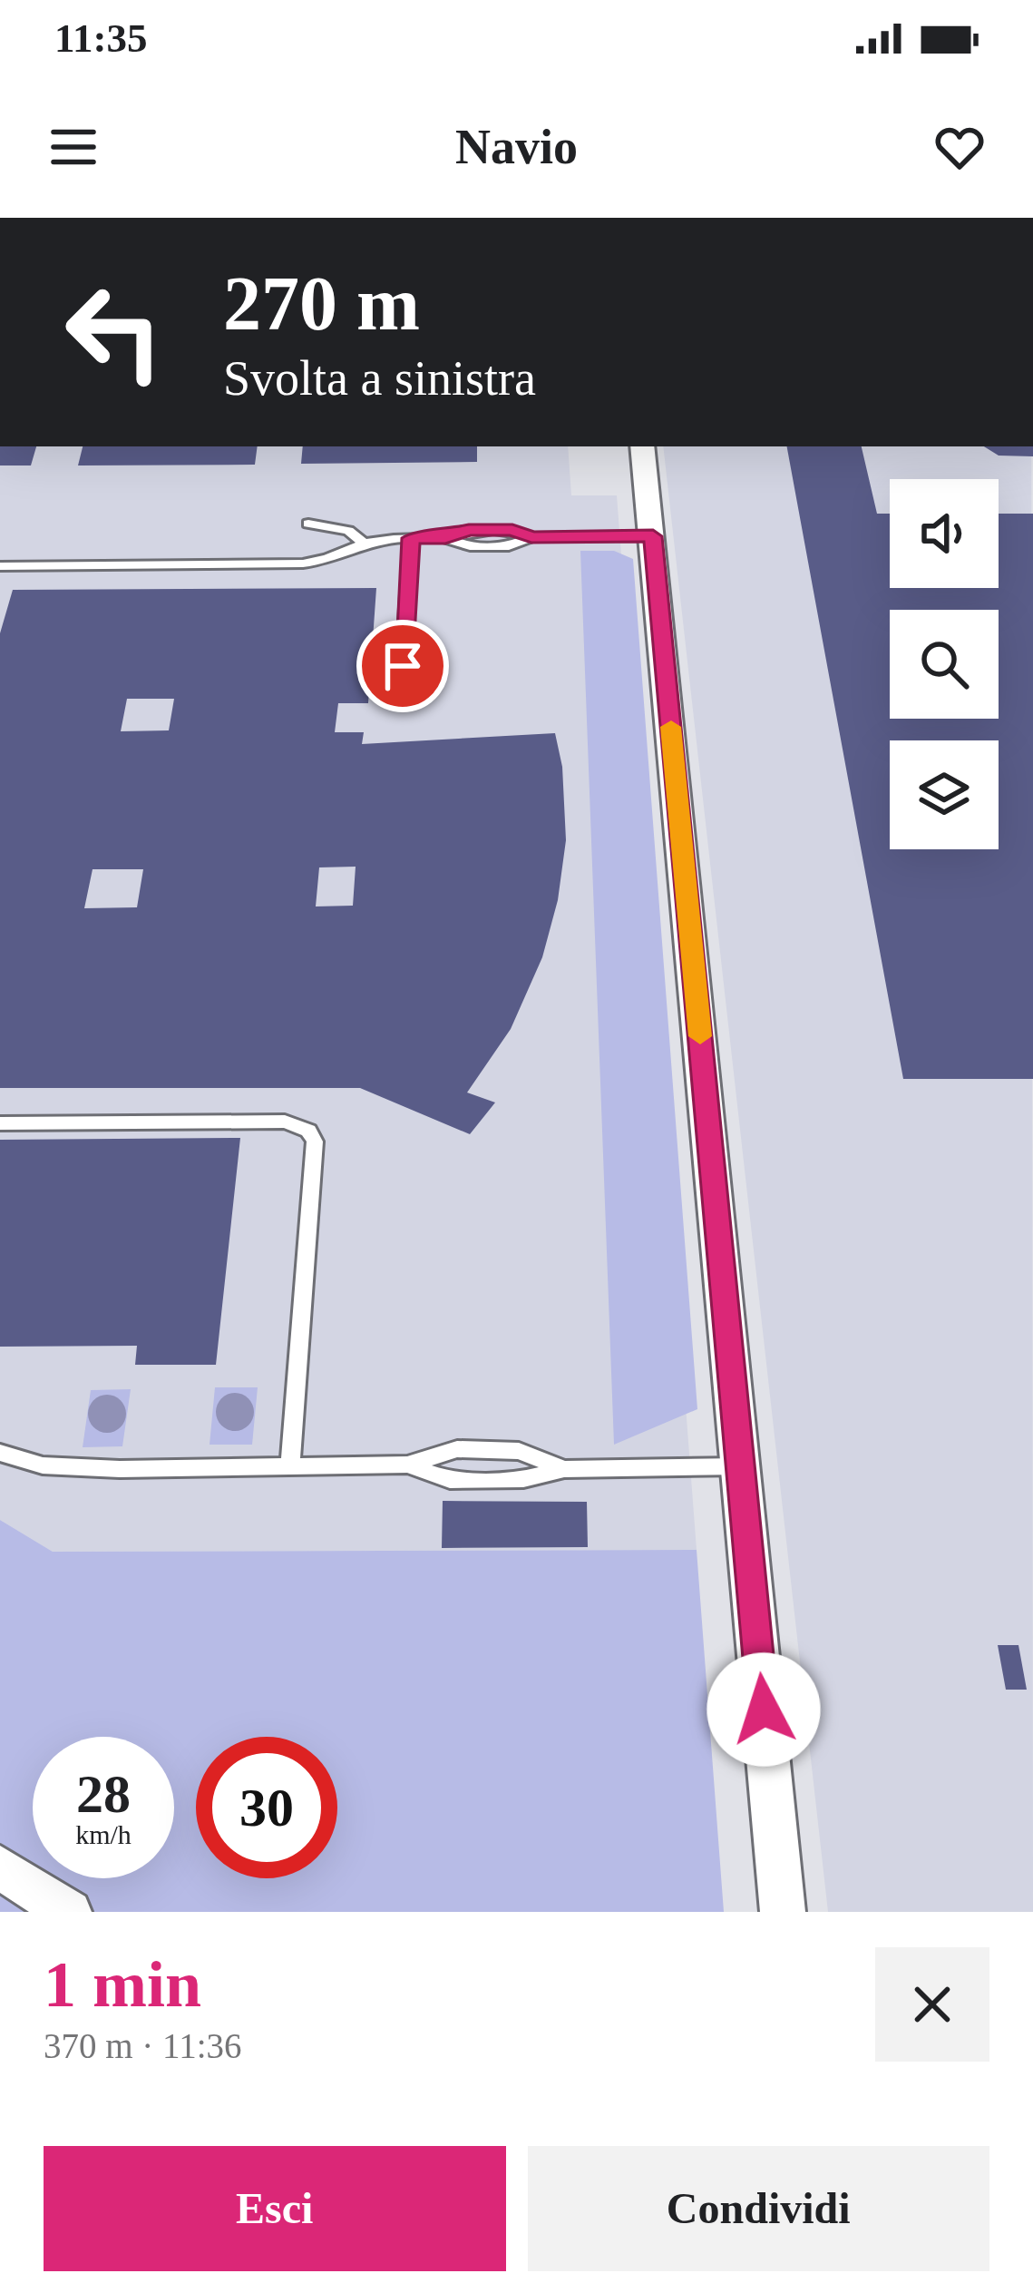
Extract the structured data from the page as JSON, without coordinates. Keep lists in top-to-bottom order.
{
  "page": {
    "status": "11:35",
    "header": "Navio",
    "turn": ["270 m", "Svolta a sinistra"],
    "speed": "28 km/h",
    "limit": "30",
    "heading": ["1 min", "370 m · 11:36"],
    "buttons": ["Esci", "Condividi"]
  }
}
